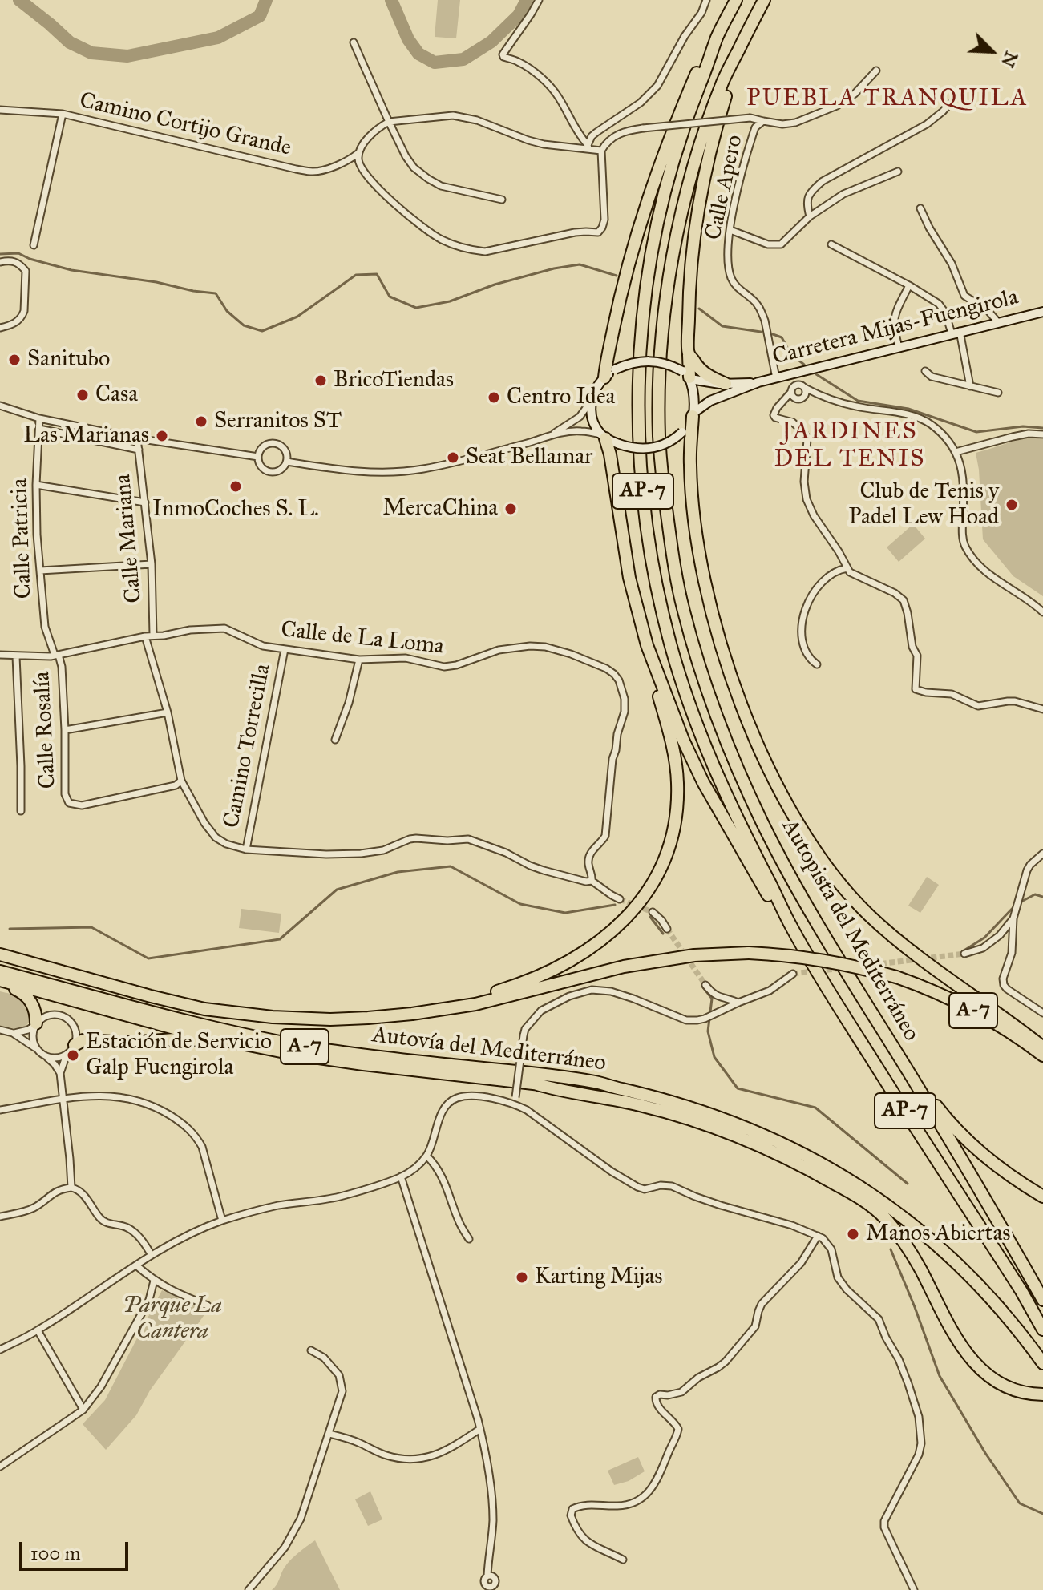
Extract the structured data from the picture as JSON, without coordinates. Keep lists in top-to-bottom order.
{
  "streets": {
    "highway": [
      "AP-7",
      "Autopista del Mediterráneo",
      "A-7",
      "Autovía del Mediterráneo"
    ],
    "main road": ["Carretera Mijas-Fuengirola"],
    "street": [
      "Camino Cortijo Grande",
      "Calle Apero",
      "Calle Patricia",
      "Calle Mariana",
      "Calle de La Loma",
      "Calle Rosalía",
      "Camino Torrecilla"
    ]
  },
  "crossings": [
    ["Calle Apero", "Carretera Mijas-Fuengirola"],
    ["Calle Patricia", "Calle de La Loma"],
    ["Calle Patricia", "Calle Rosalía"],
    ["Calle Mariana", "Calle de La Loma"],
    ["Calle de La Loma", "Calle Rosalía"],
    ["Calle de La Loma", "Camino Torrecilla"]
  ],
  "districts": ["PUEBLA TRANQUILA", "JARDINES DEL TENIS"],
  "parks": ["Parque La Cantera"],
  "places": [
    "Sanitubo",
    "BricoTiendas",
    "Casa",
    "Centro Idea",
    "Serranitos ST",
    "Las Marianas",
    "Seat Bellamar",
    "InmoCoches S. L.",
    "Club de Tenis y Padel Lew Hoad",
    "MercaChina",
    "Estación de Servicio Galp Fuengirola",
    "Manos Abiertas",
    "Karting Mijas"
  ],
  "scale_bar": "100 m",
  "north": "bottom right"
}
